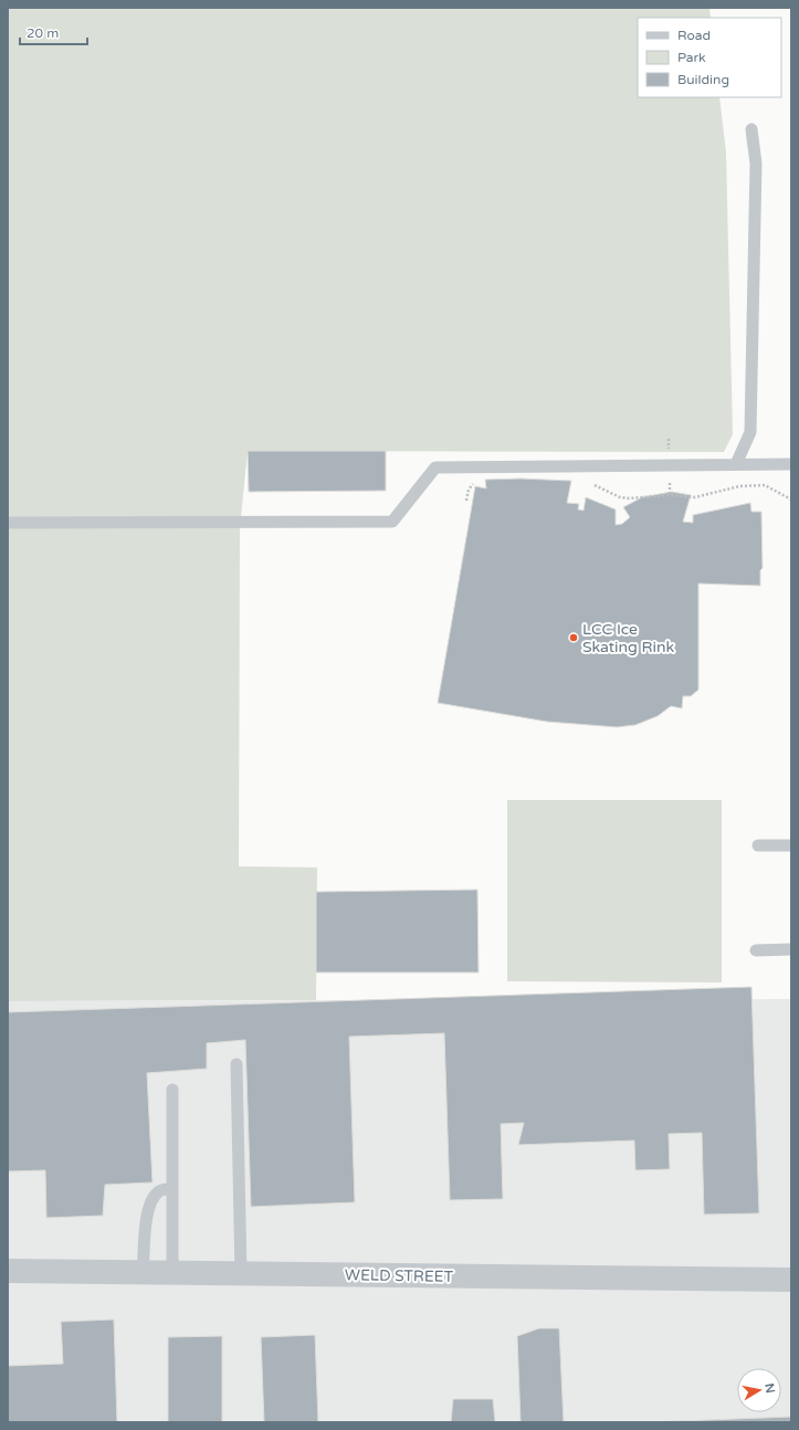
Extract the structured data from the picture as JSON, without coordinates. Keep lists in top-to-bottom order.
{
  "streets": {
    "street": ["WELD STREET"]
  },
  "places": ["LCC Ice Skating Rink"],
  "legend": ["Road", "Park", "Building"],
  "scale_bar": "20 m",
  "north": "right"
}
